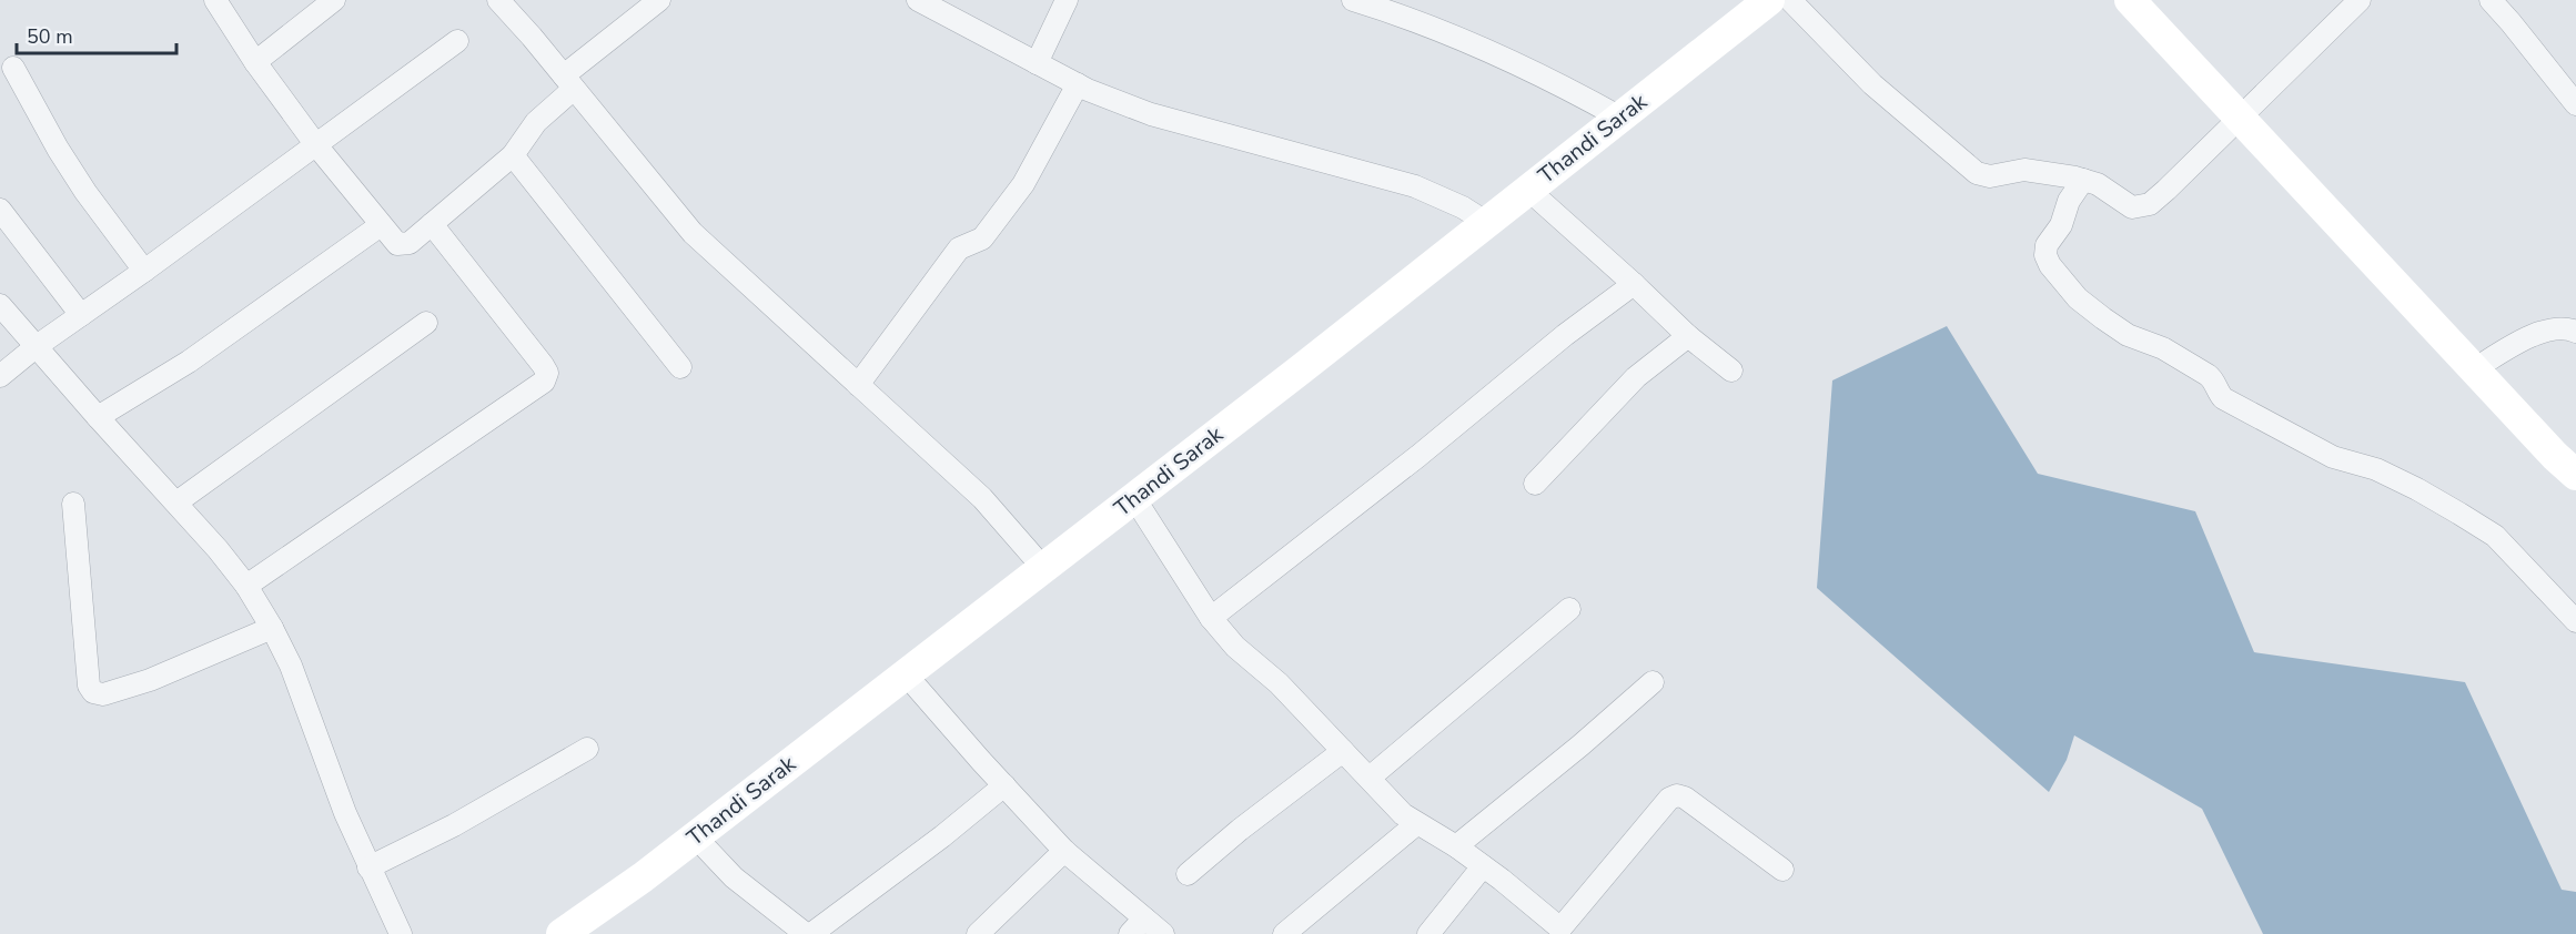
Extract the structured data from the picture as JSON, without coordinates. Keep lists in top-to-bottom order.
{
  "streets": {
    "main road": ["Thandi Sarak"]
  },
  "scale_bar": "50 m"
}
